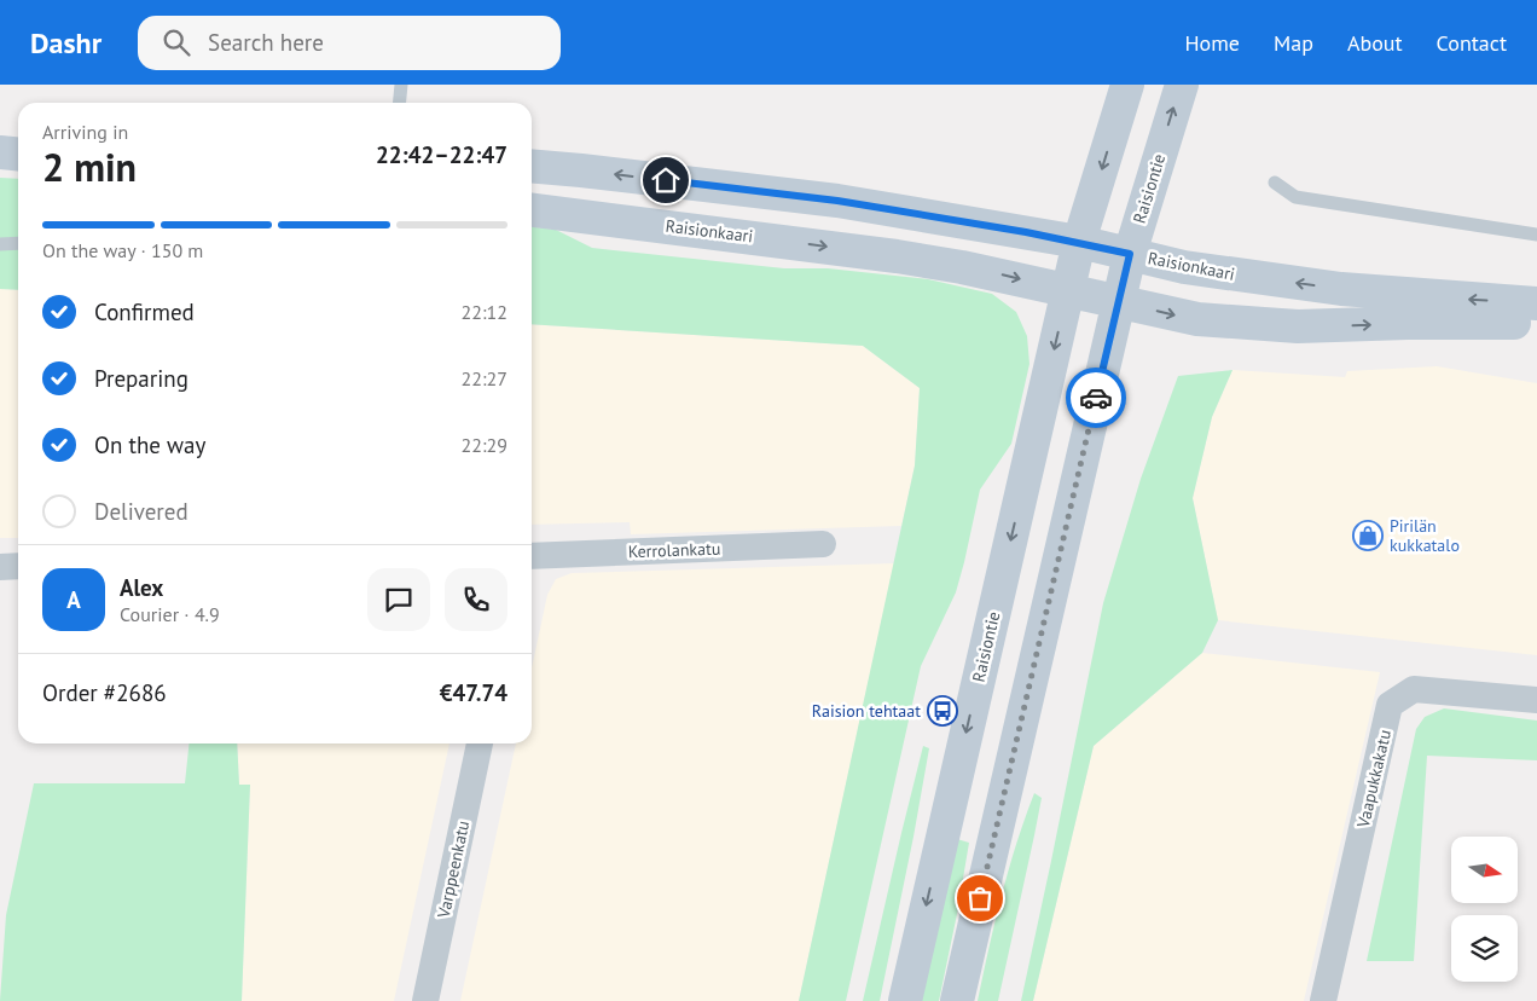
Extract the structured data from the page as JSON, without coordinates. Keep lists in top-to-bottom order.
{
  "streets": {
    "main road": ["Raisiontie", "Raisionkaari"],
    "street": ["Kerrolankatu", "Vaapukkakatu", "Varppeenkatu"]
  },
  "crossings": [
    ["Raisiontie", "Raisionkaari"]
  ],
  "places": {
    "shop": ["Pirilän kukkatalo"],
    "bus stop": ["Raision tehtaat"]
  },
  "north": "right",
  "page": {
    "header": "Dashr",
    "search": "Search here",
    "nav": [
      "Home",
      "Map",
      "About",
      "Contact"
    ],
    "heading": ["2 min", "Arriving in", "22:42–22:47"],
    "panel": [
      "Alex",
      "Courier · 4.9",
      "Order #2686",
      "€47.74"
    ],
    "bar": "On the way · 150 m",
    "list": [
      ["Confirmed", "22:12"],
      ["Preparing", "22:27"],
      ["On the way", "22:29"],
      "Delivered"
    ],
    "round": "A"
  }
}
